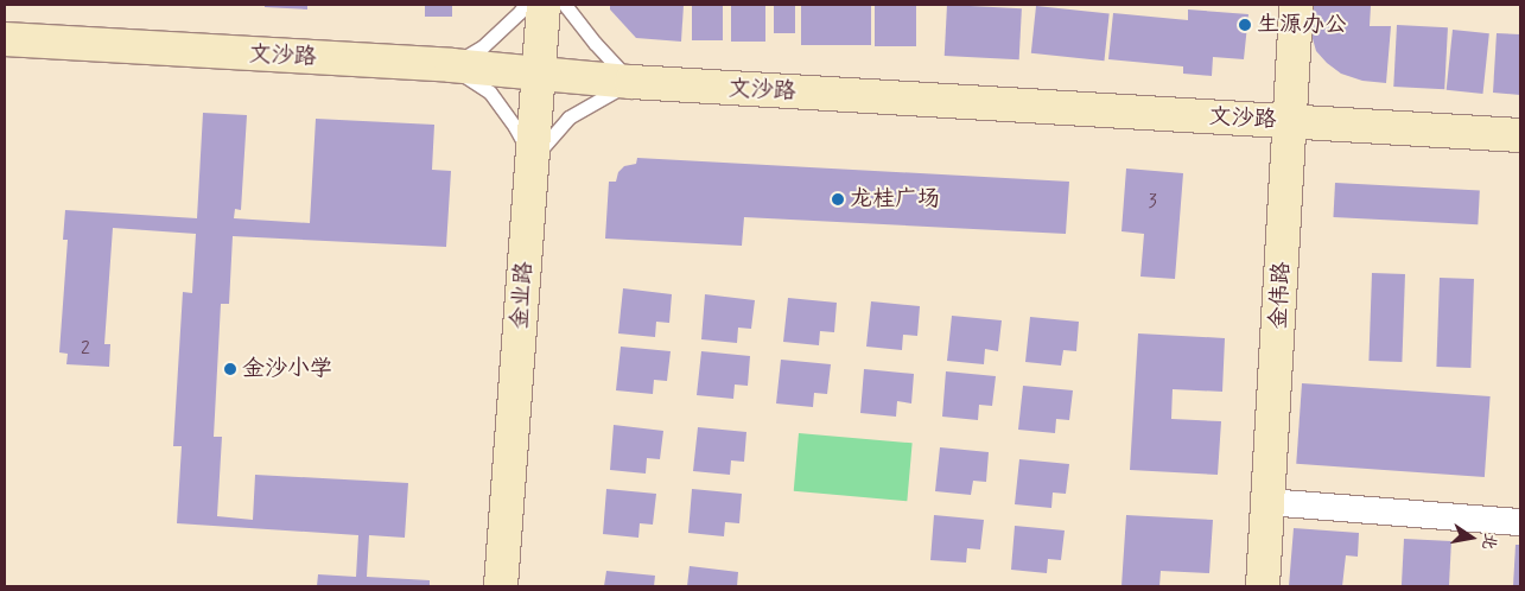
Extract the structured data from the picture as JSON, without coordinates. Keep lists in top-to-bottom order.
{
  "streets": {
    "street": ["文沙路", "金业路", "金伟路"]
  },
  "crossings": [
    ["文沙路", "金业路"],
    ["文沙路", "金伟路"]
  ],
  "places": ["生源办公", "龙桂广场", "金沙小学"],
  "house_numbers": ["3", "2"],
  "north": "right"
}
